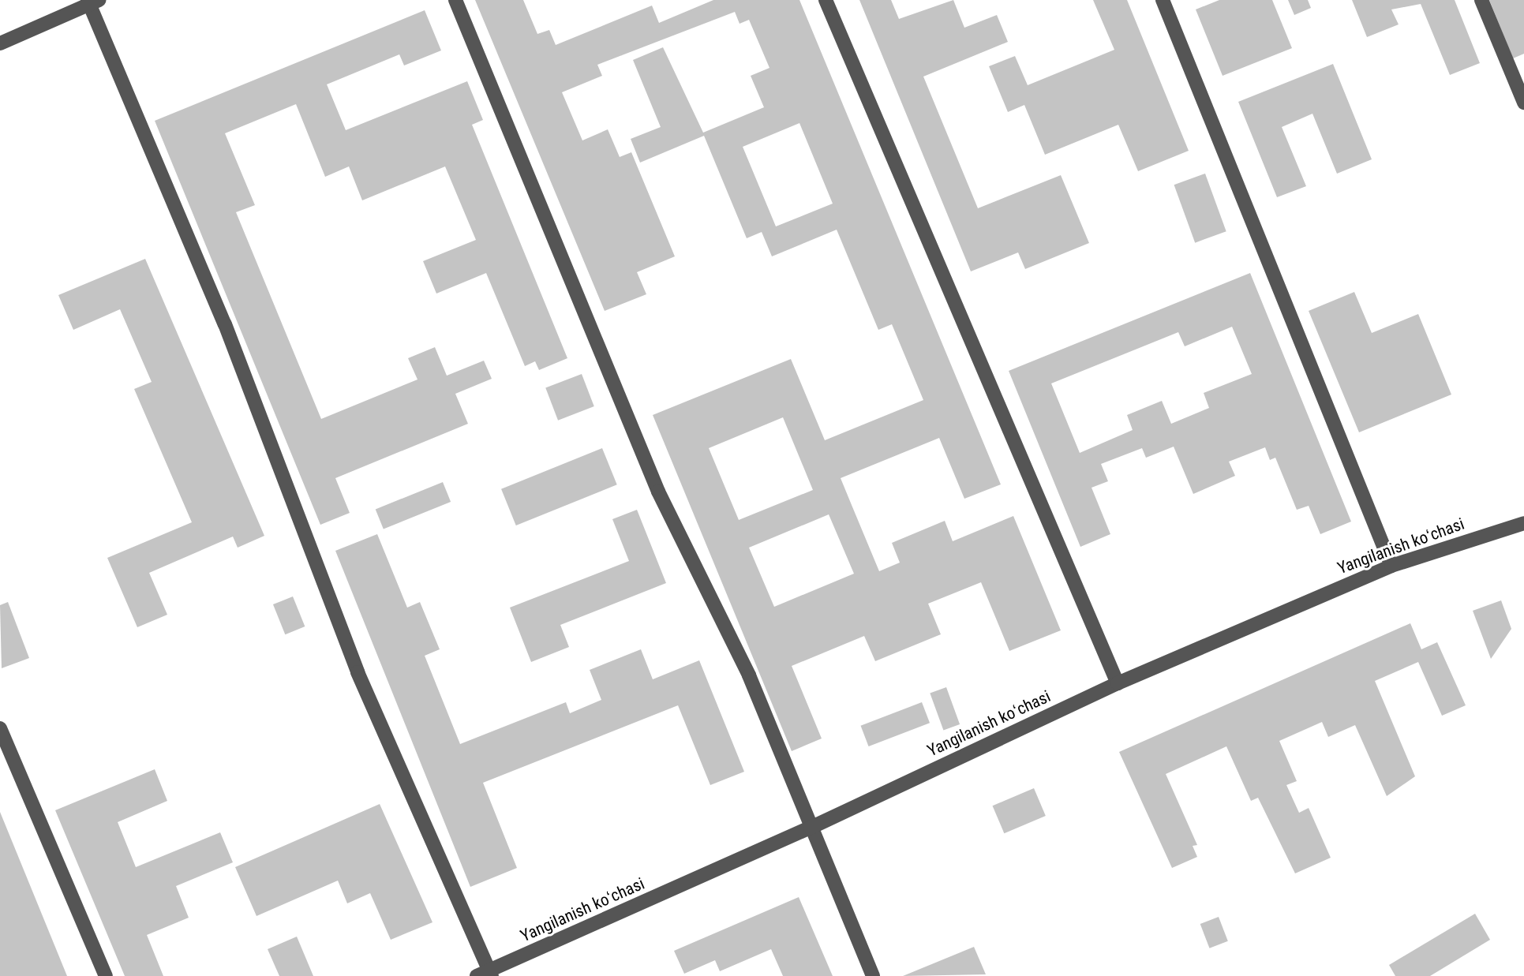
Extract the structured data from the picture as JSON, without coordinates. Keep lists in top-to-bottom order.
{
  "streets": {
    "street": ["Yangilanish koʻchasi"]
  }
}
